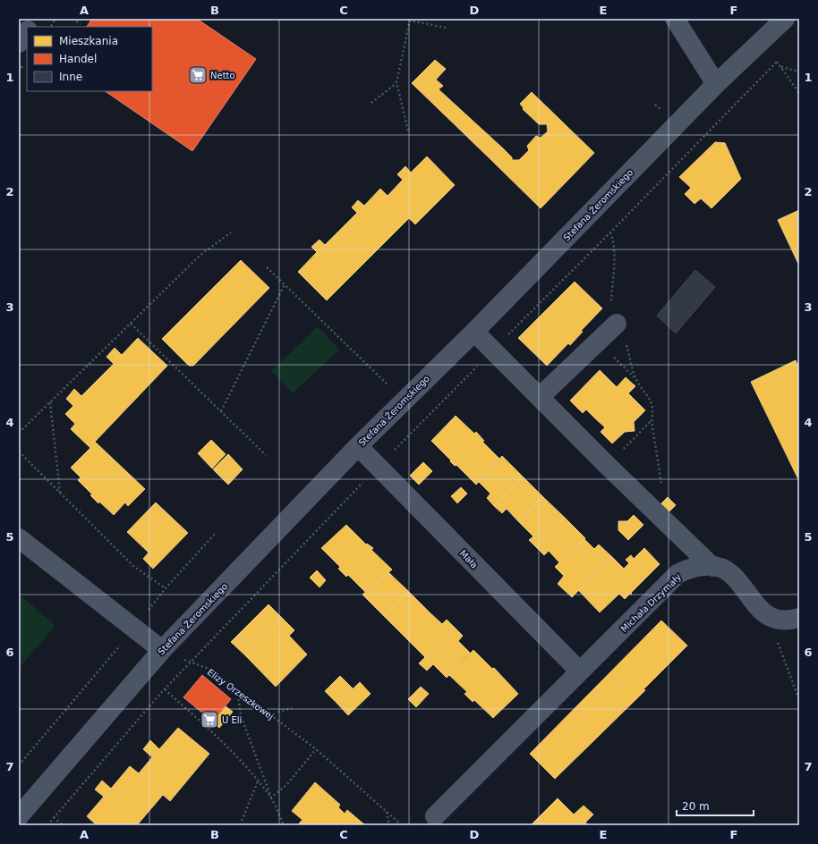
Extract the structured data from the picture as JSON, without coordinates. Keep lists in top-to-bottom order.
{
  "streets": {
    "street": ["Stefana Żeromskiego", "Mała", "Michała Drzymały"],
    "path": ["Elizy Orzeszkowej"]
  },
  "crossings": [
    ["Stefana Żeromskiego", "Mała"],
    ["Stefana Żeromskiego", "Elizy Orzeszkowej"],
    ["Mała", "Michała Drzymały"]
  ],
  "places": {
    "supermarket": ["Netto", "U Eli"]
  },
  "legend": ["Mieszkania", "Handel", "Inne"],
  "scale_bar": "20 m",
  "grid": {
    "columns": [
      "A",
      "B",
      "C",
      "D",
      "E",
      "F"
    ],
    "rows": [
      "1",
      "2",
      "3",
      "4",
      "5",
      "6",
      "7"
    ]
  }
}
